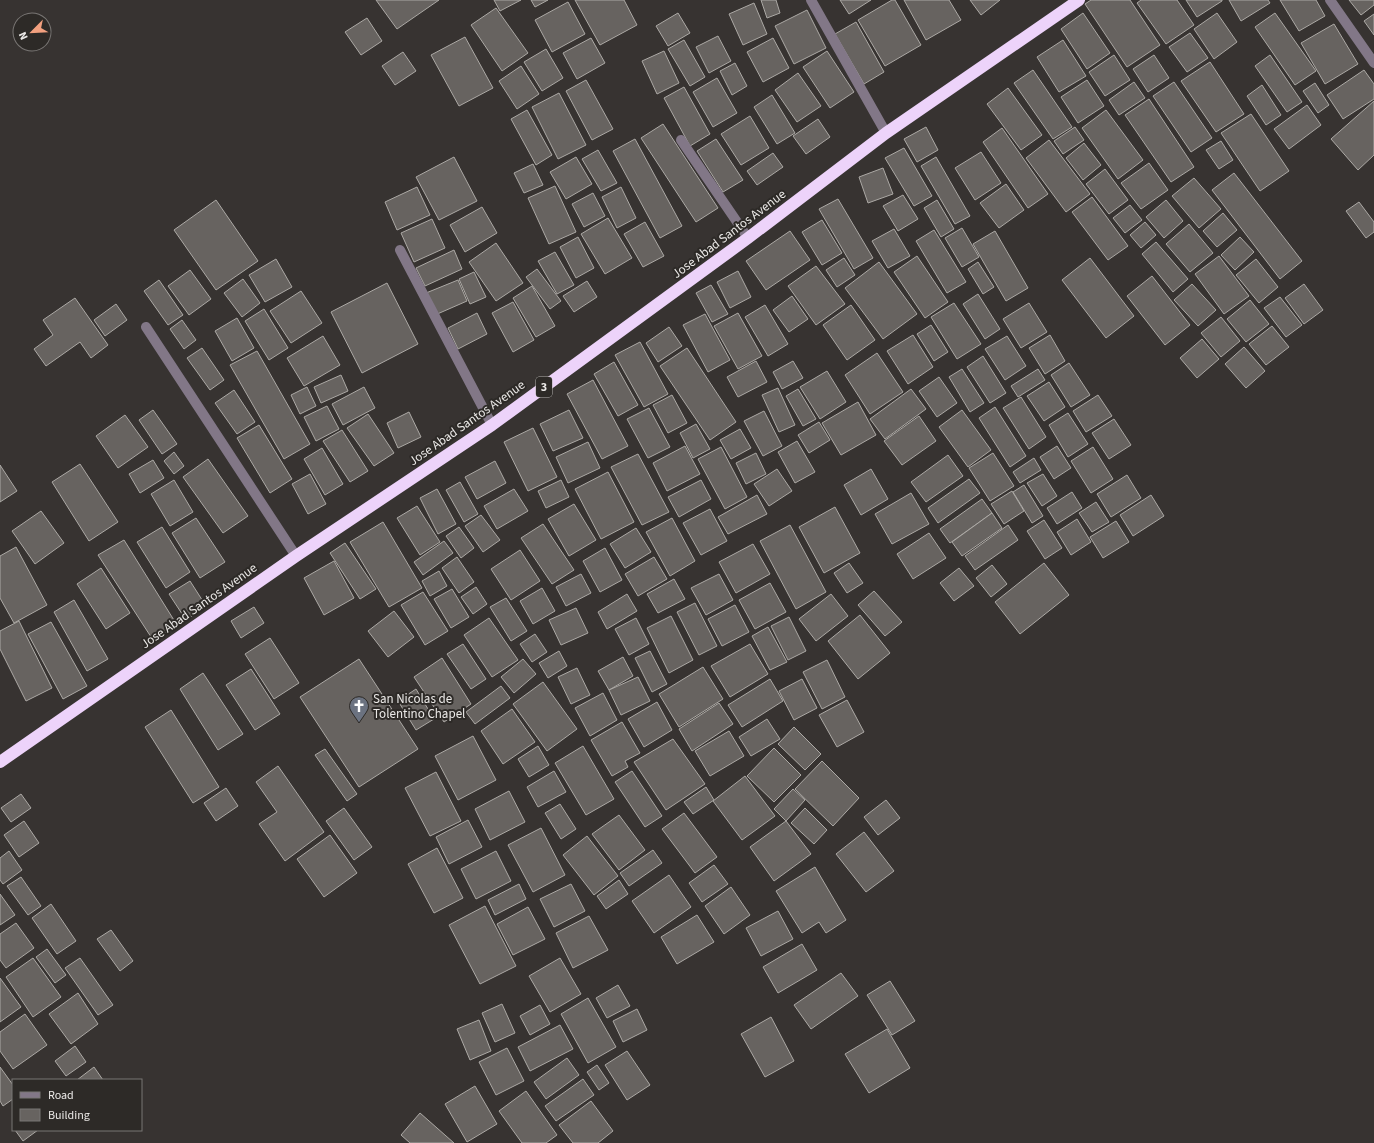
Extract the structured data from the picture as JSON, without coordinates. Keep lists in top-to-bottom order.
{
  "streets": {
    "highway": ["Jose Abad Santos Avenue", "3"]
  },
  "places": {
    "church": ["San Nicolas de Tolentino Chapel"]
  },
  "legend": ["Road", "Building"],
  "north": "bottom left"
}
